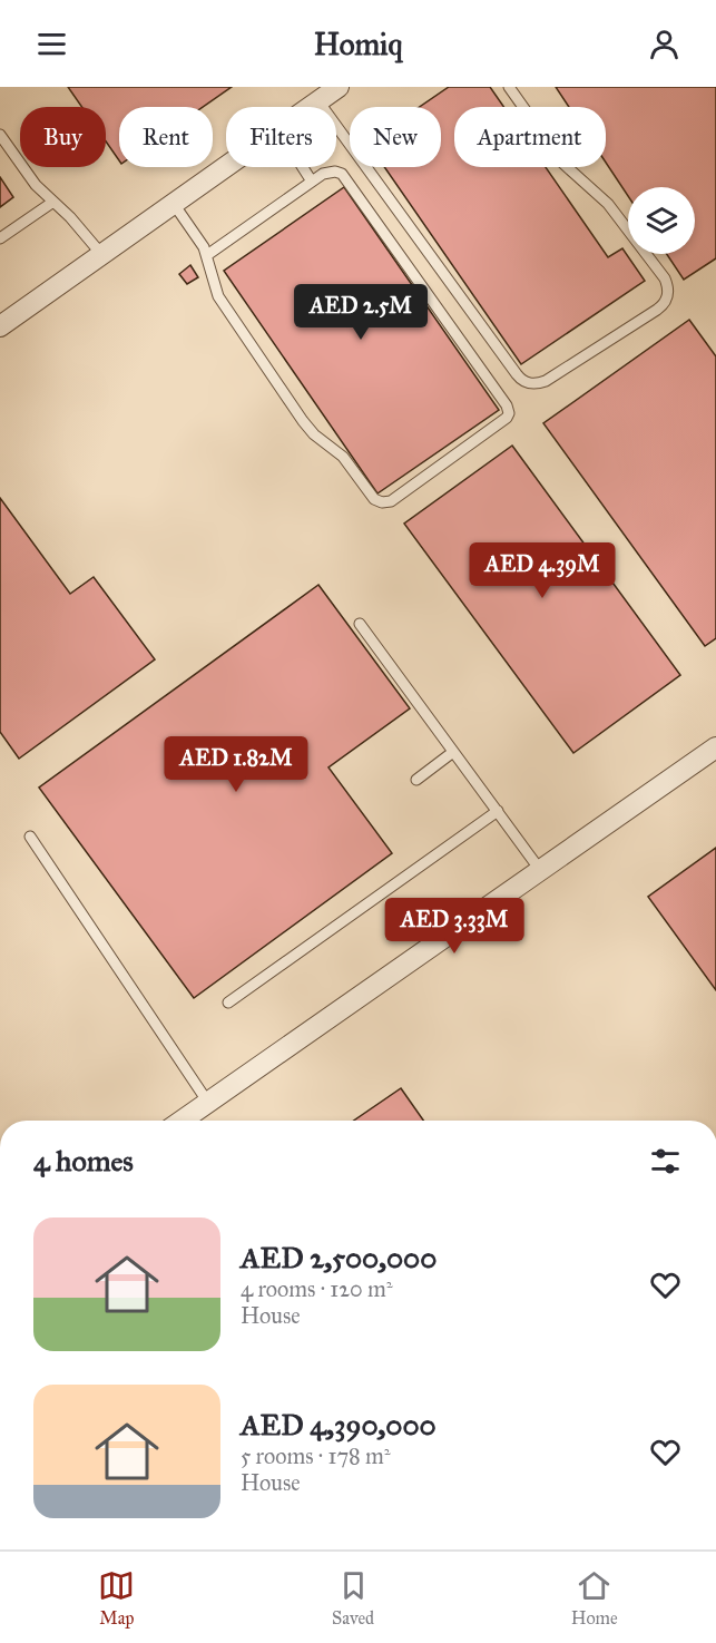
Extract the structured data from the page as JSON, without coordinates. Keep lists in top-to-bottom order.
{
  "page": {
    "header": "Homiq",
    "chip": [
      "Buy",
      "Rent",
      "Filters",
      "New",
      "Apartment"
    ],
    "price": [
      "AED 2.5M",
      "AED 4.39M",
      "AED 1.82M",
      "AED 3.33M"
    ],
    "heading": "4 homes",
    "list": [
      {
        "name": "AED 2,500,000",
        "note": "4 rooms · 120 m² · House"
      },
      {
        "name": "AED 4,390,000",
        "note": "5 rooms · 178 m² · House"
      }
    ],
    "tabs": ["Map", "Saved", "Home"]
  }
}
